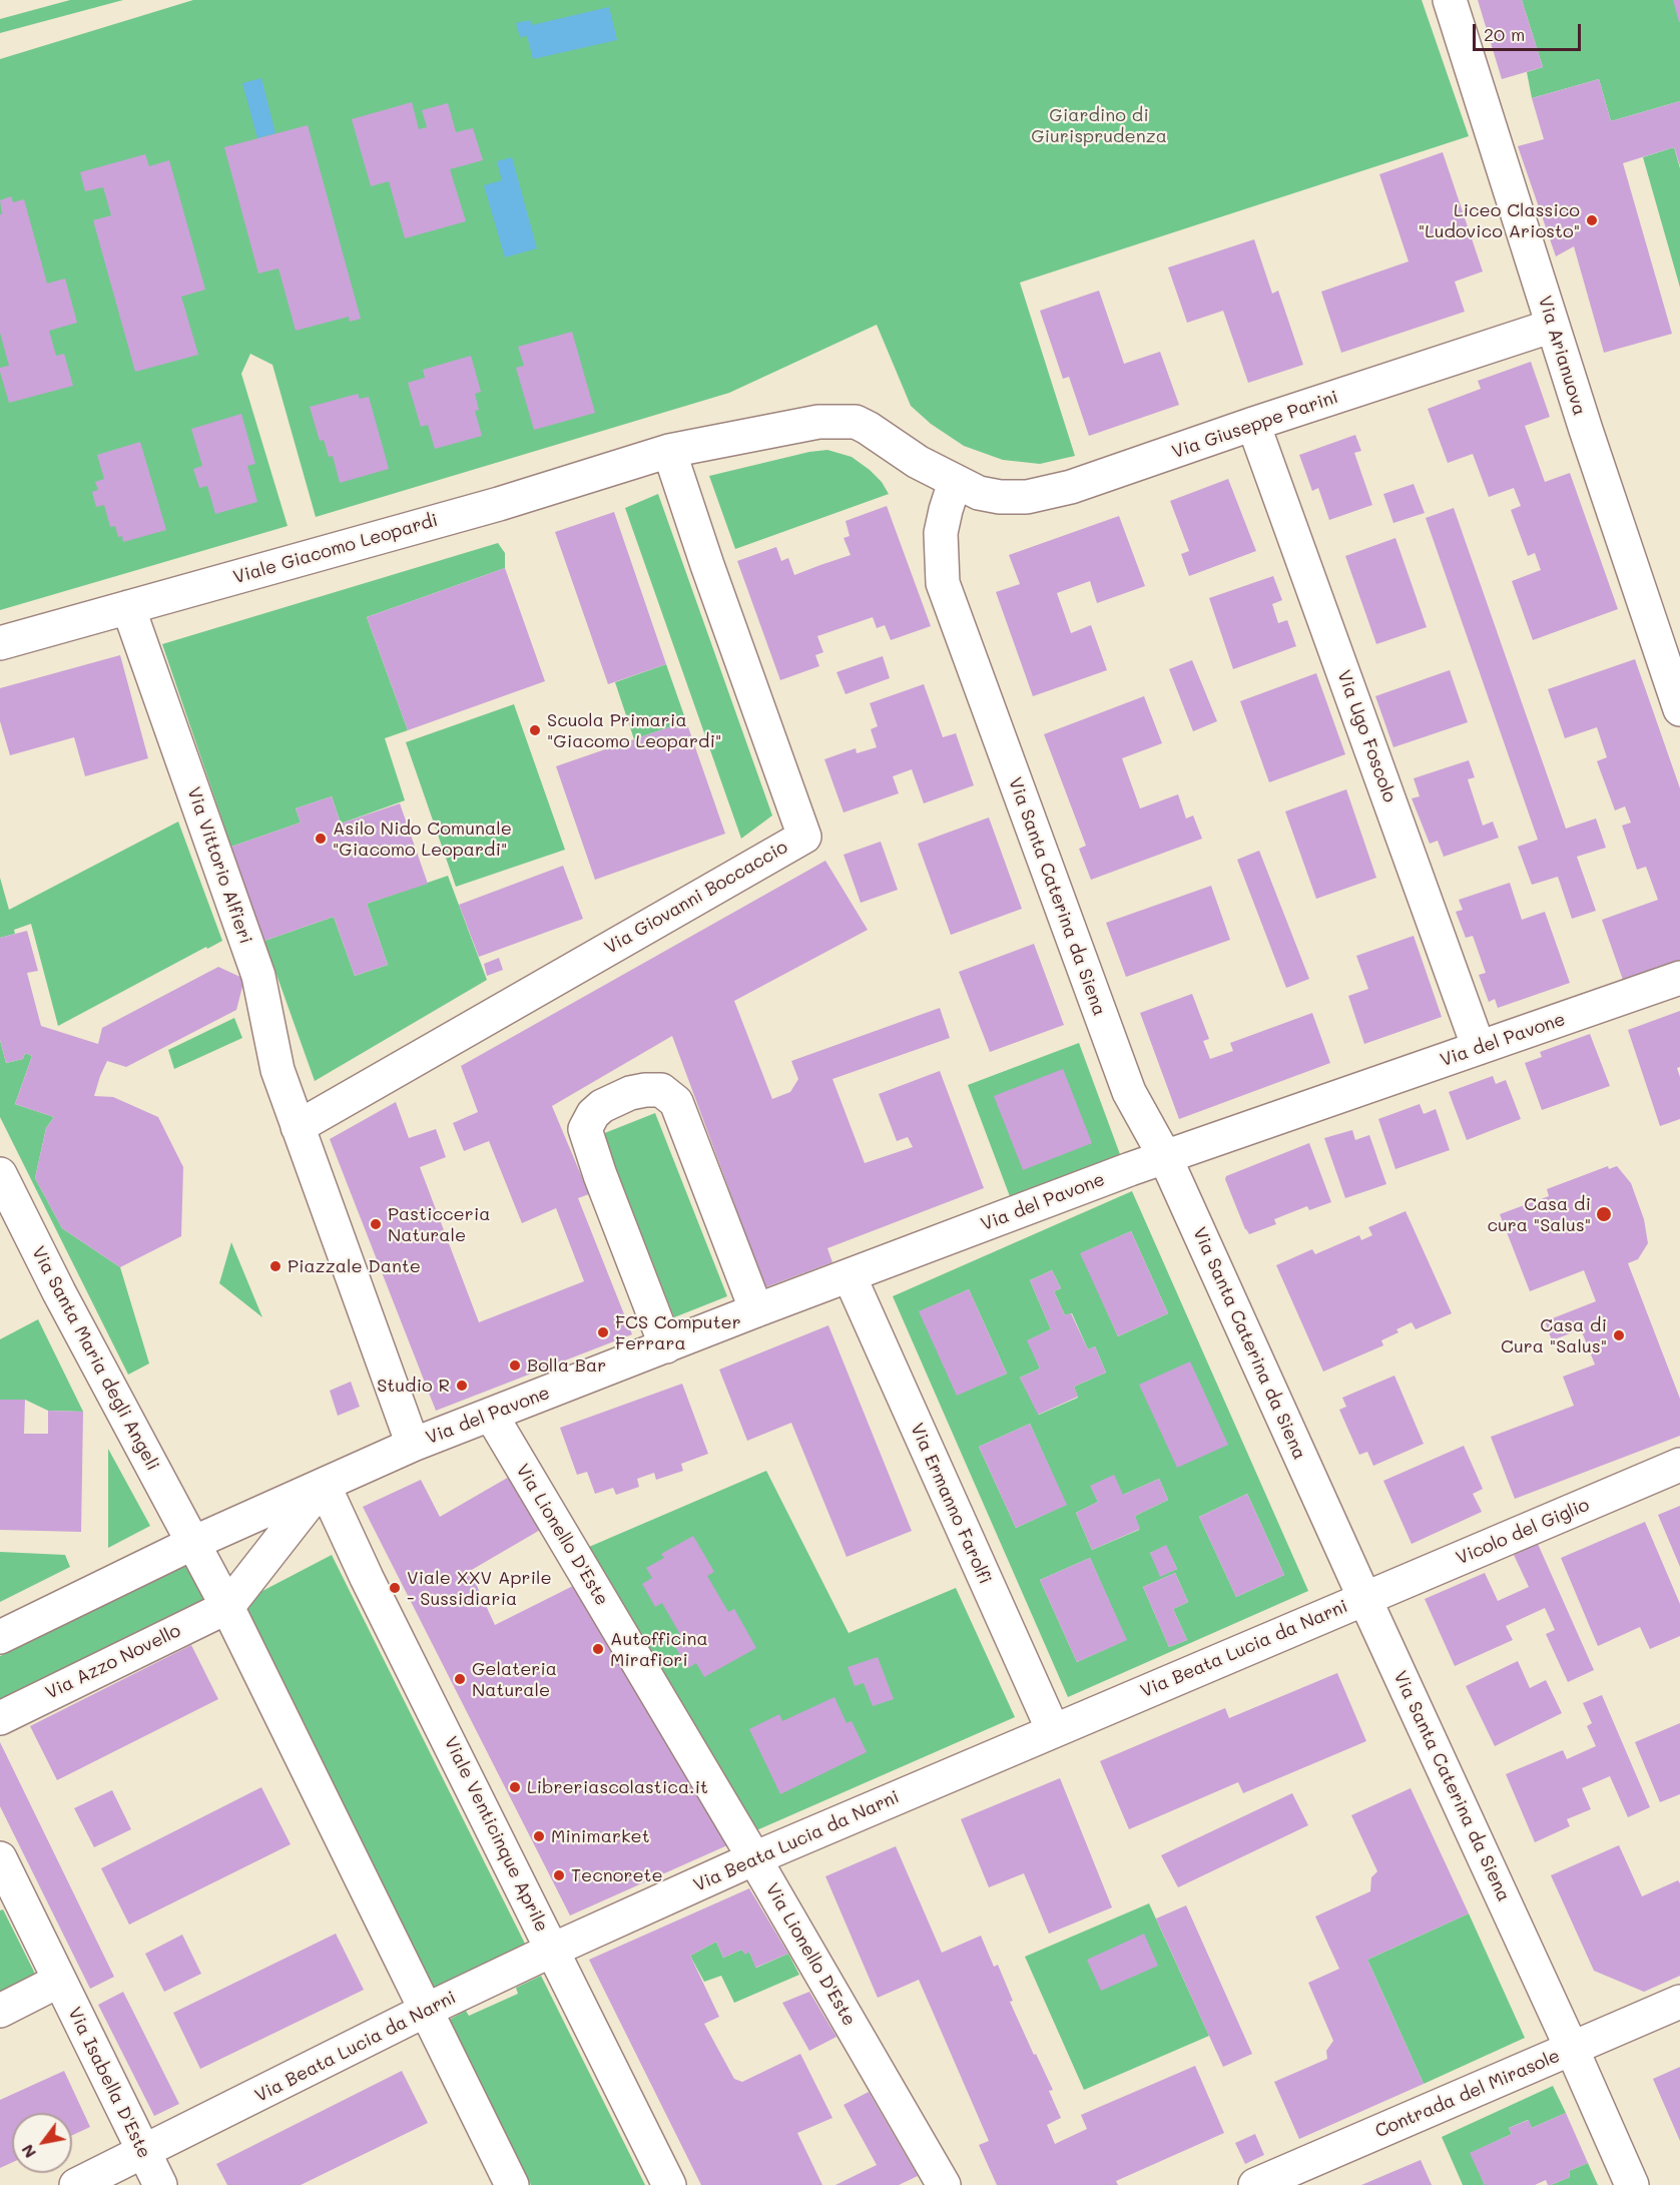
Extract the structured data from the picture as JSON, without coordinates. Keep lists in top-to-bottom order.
{
  "streets": {
    "street": [
      "Via Arianuova",
      "Via Giuseppe Parini",
      "Viale Giacomo Leopardi",
      "Via Ugo Foscolo",
      "Via Vittorio Alfieri",
      "Via Santa Caterina da Siena",
      "Via Giovanni Boccaccio",
      "Via del Pavone",
      "Via Santa Maria degli Angeli",
      "Via Ermanno Farolfi",
      "Vicolo del Giglio",
      "Via Lionello D'Este",
      "Via Beata Lucia da Narni",
      "Via Azzo Novello",
      "Viale Venticinque Aprile",
      "Via Isabella D'Este",
      "Contrada del Mirasole"
    ]
  },
  "crossings": [
    ["Via Arianuova", "Via Giuseppe Parini"],
    ["Via Giuseppe Parini", "Viale Giacomo Leopardi"],
    ["Via Giuseppe Parini", "Via Ugo Foscolo"],
    ["Via Giuseppe Parini", "Via Santa Caterina da Siena"],
    ["Via Giuseppe Parini", "Via Giovanni Boccaccio"],
    ["Viale Giacomo Leopardi", "Via Vittorio Alfieri"],
    ["Viale Giacomo Leopardi", "Via Giovanni Boccaccio"],
    ["Via Ugo Foscolo", "Via del Pavone"],
    ["Via Vittorio Alfieri", "Via Giovanni Boccaccio"],
    ["Via Vittorio Alfieri", "Via del Pavone"],
    ["Via Santa Caterina da Siena", "Via del Pavone"],
    ["Via Santa Caterina da Siena", "Vicolo del Giglio"],
    ["Via Santa Caterina da Siena", "Via Beata Lucia da Narni"],
    ["Via Santa Caterina da Siena", "Contrada del Mirasole"],
    ["Via del Pavone", "Via Santa Maria degli Angeli"],
    ["Via del Pavone", "Via Ermanno Farolfi"],
    ["Via del Pavone", "Via Lionello D'Este"],
    ["Via del Pavone", "Viale Venticinque Aprile"],
    ["Via Ermanno Farolfi", "Via Beata Lucia da Narni"],
    ["Vicolo del Giglio", "Via Beata Lucia da Narni"],
    ["Via Lionello D'Este", "Via Beata Lucia da Narni"],
    ["Via Beata Lucia da Narni", "Viale Venticinque Aprile"],
    ["Via Beata Lucia da Narni", "Via Isabella D'Este"]
  ],
  "parks": ["Giardino di Giurisprudenza"],
  "places": [
    "Liceo Classico \"Ludovico Ariosto\"",
    "Scuola Primaria \"Giacomo Leopardi\"",
    "Asilo Nido Comunale \"Giacomo Leopardi\"",
    "Casa di cura \"Salus\"",
    "Pasticceria Naturale",
    "Piazzale Dante",
    "FCS Computer Ferrara",
    "Casa di Cura \"Salus\"",
    "Bolla Bar",
    "Studio R",
    "Viale XXV Aprile - Sussidiaria",
    "Autofficina Mirafiori",
    "Gelateria Naturale",
    "Libreriascolastica.it",
    "Minimarket",
    "Tecnorete"
  ],
  "scale_bar": "20 m",
  "north": "bottom left"
}
